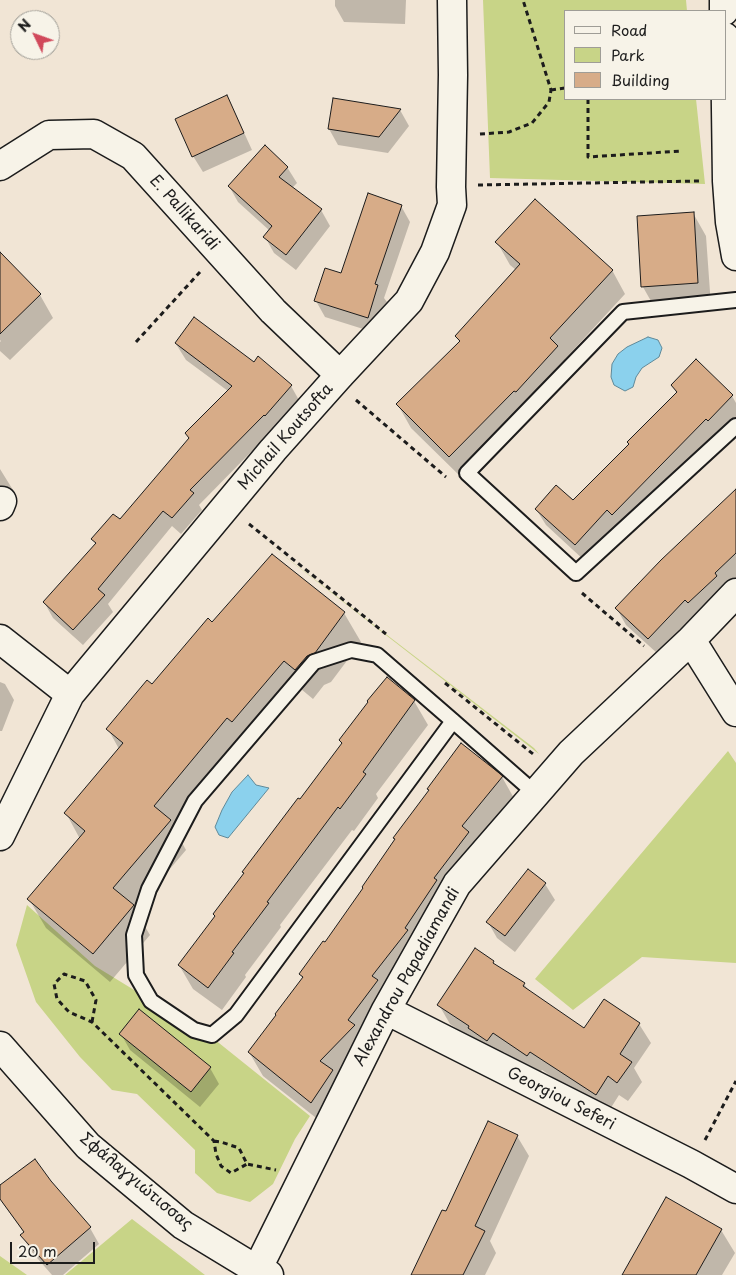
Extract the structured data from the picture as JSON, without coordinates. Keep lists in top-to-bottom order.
{
  "streets": {
    "street": [
      "E. Pallikaridi",
      "Michail Koutsofta",
      "Alexandrou Papadiamandi",
      "Georgiou Seferi",
      "Σφάλαγγιώτισσας"
    ]
  },
  "crossings": [
    ["E. Pallikaridi", "Michail Koutsofta"],
    ["Alexandrou Papadiamandi", "Georgiou Seferi"],
    ["Alexandrou Papadiamandi", "Σφάλαγγιώτισσας"]
  ],
  "legend": ["Road", "Park", "Building"],
  "scale_bar": "20 m",
  "north": "top left"
}
